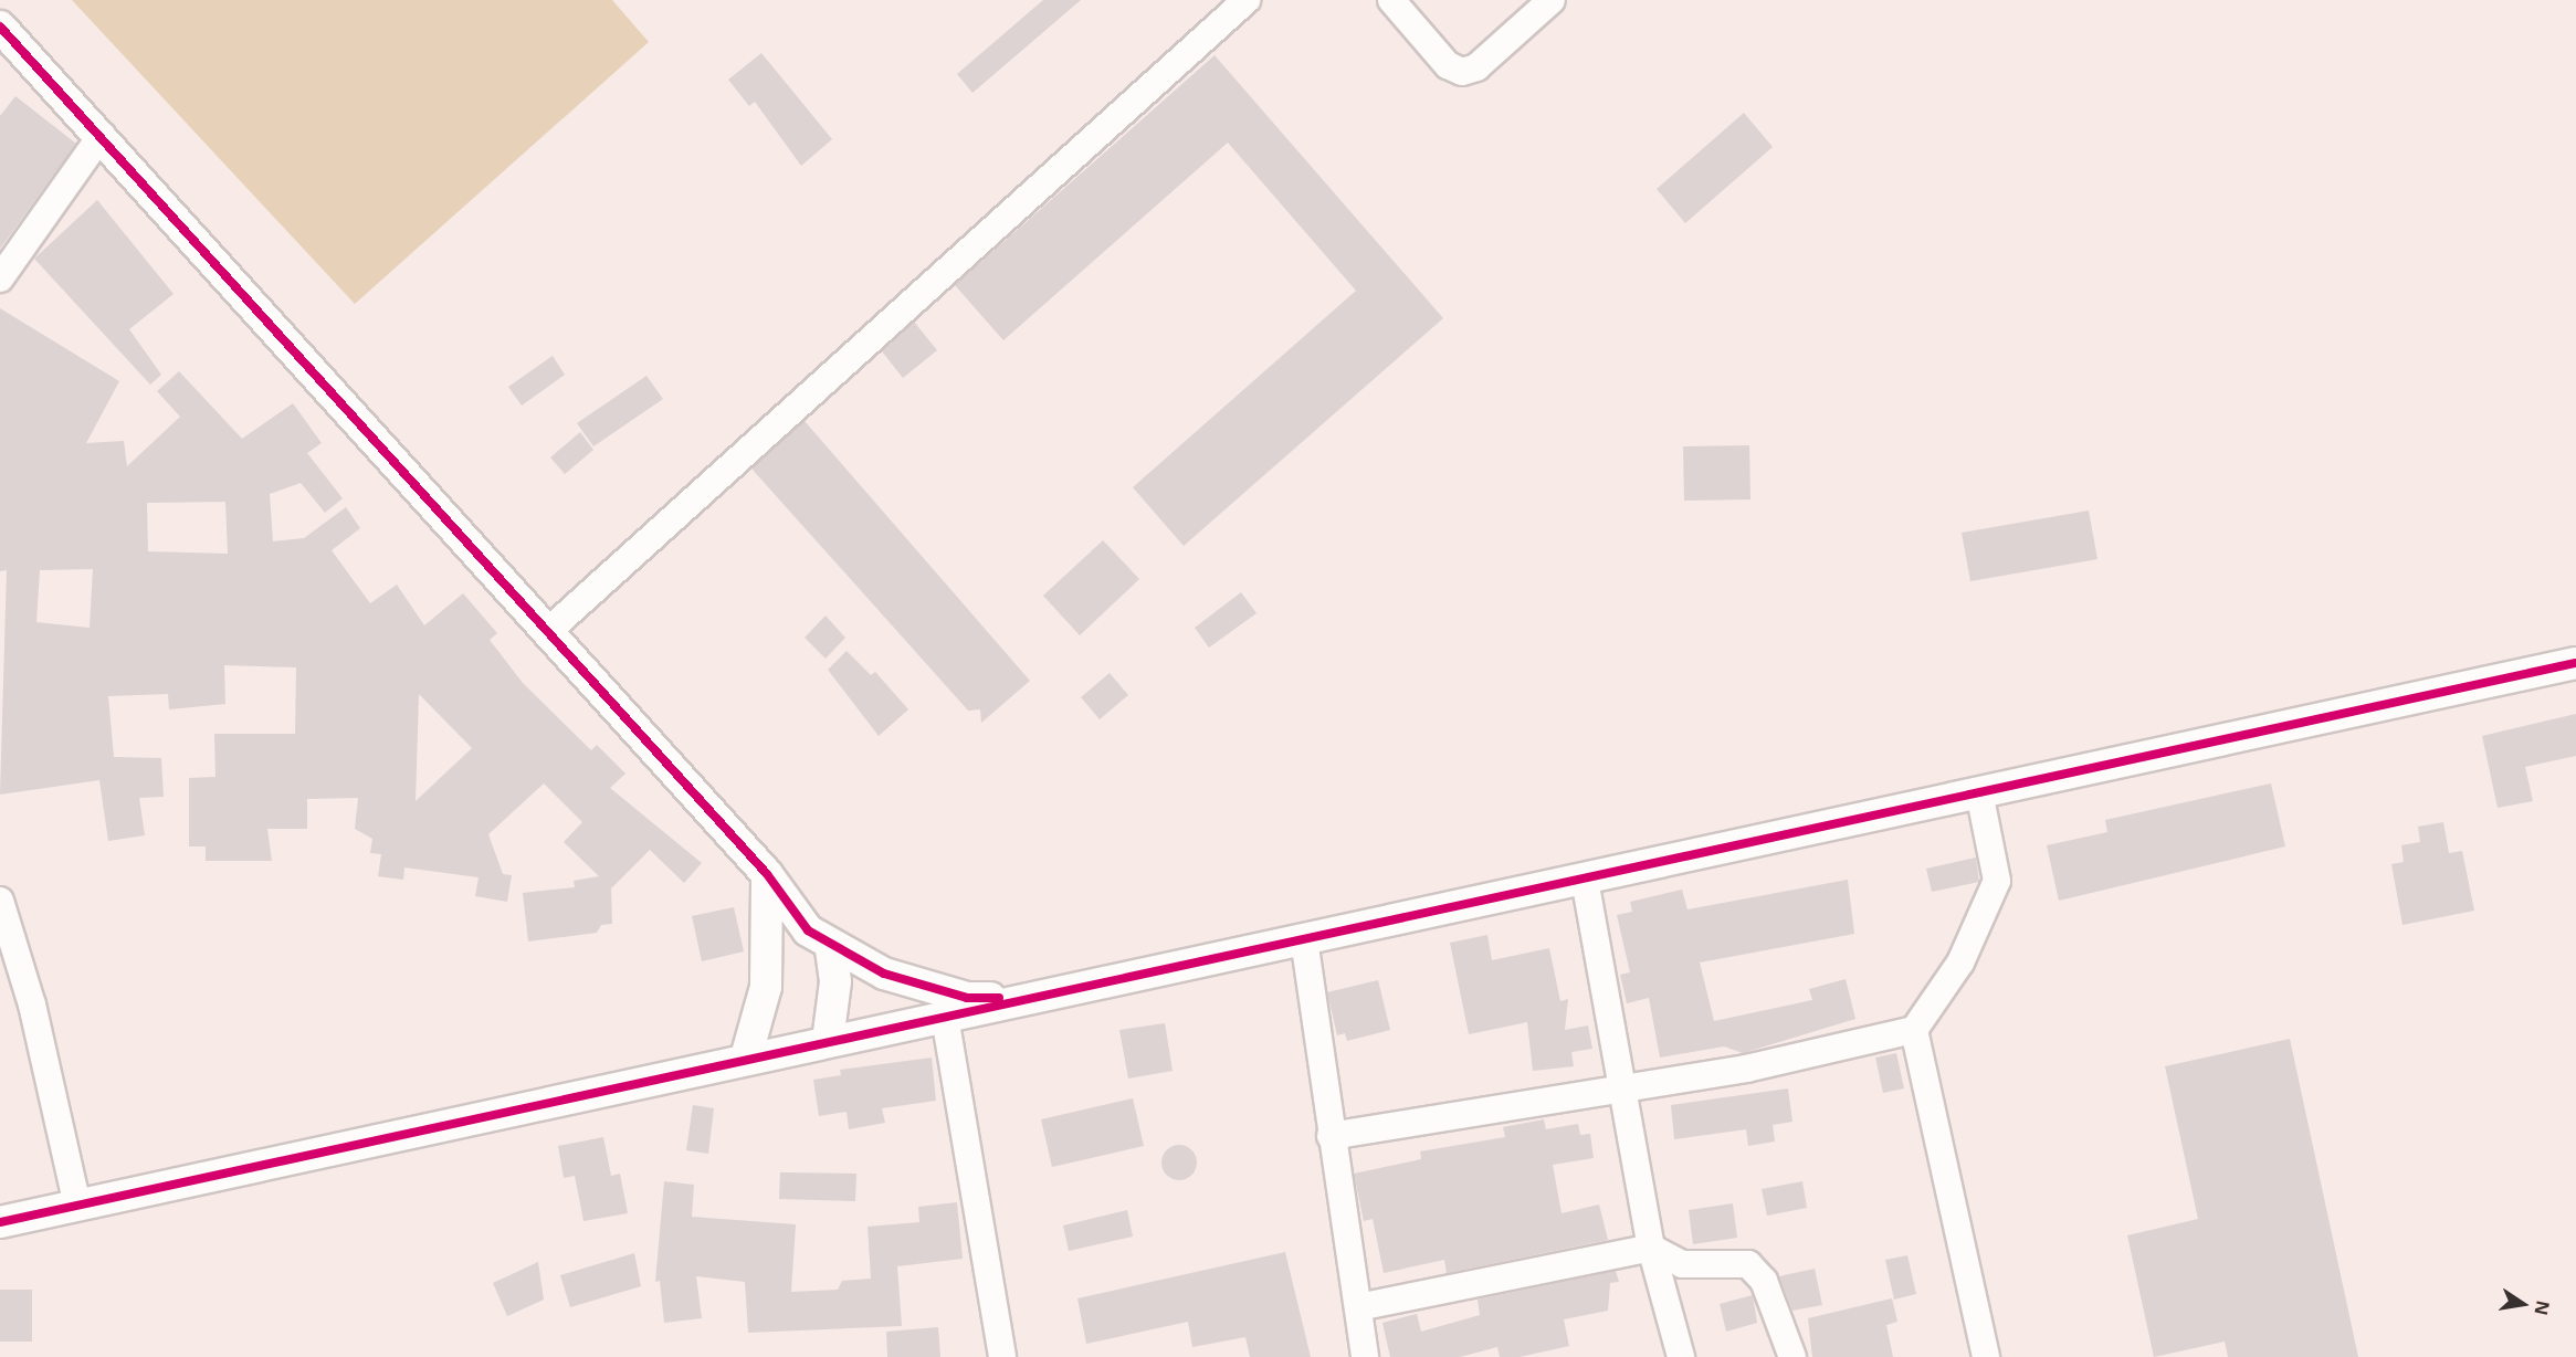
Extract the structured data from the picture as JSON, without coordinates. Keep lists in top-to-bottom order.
{
  "north": "right"
}
